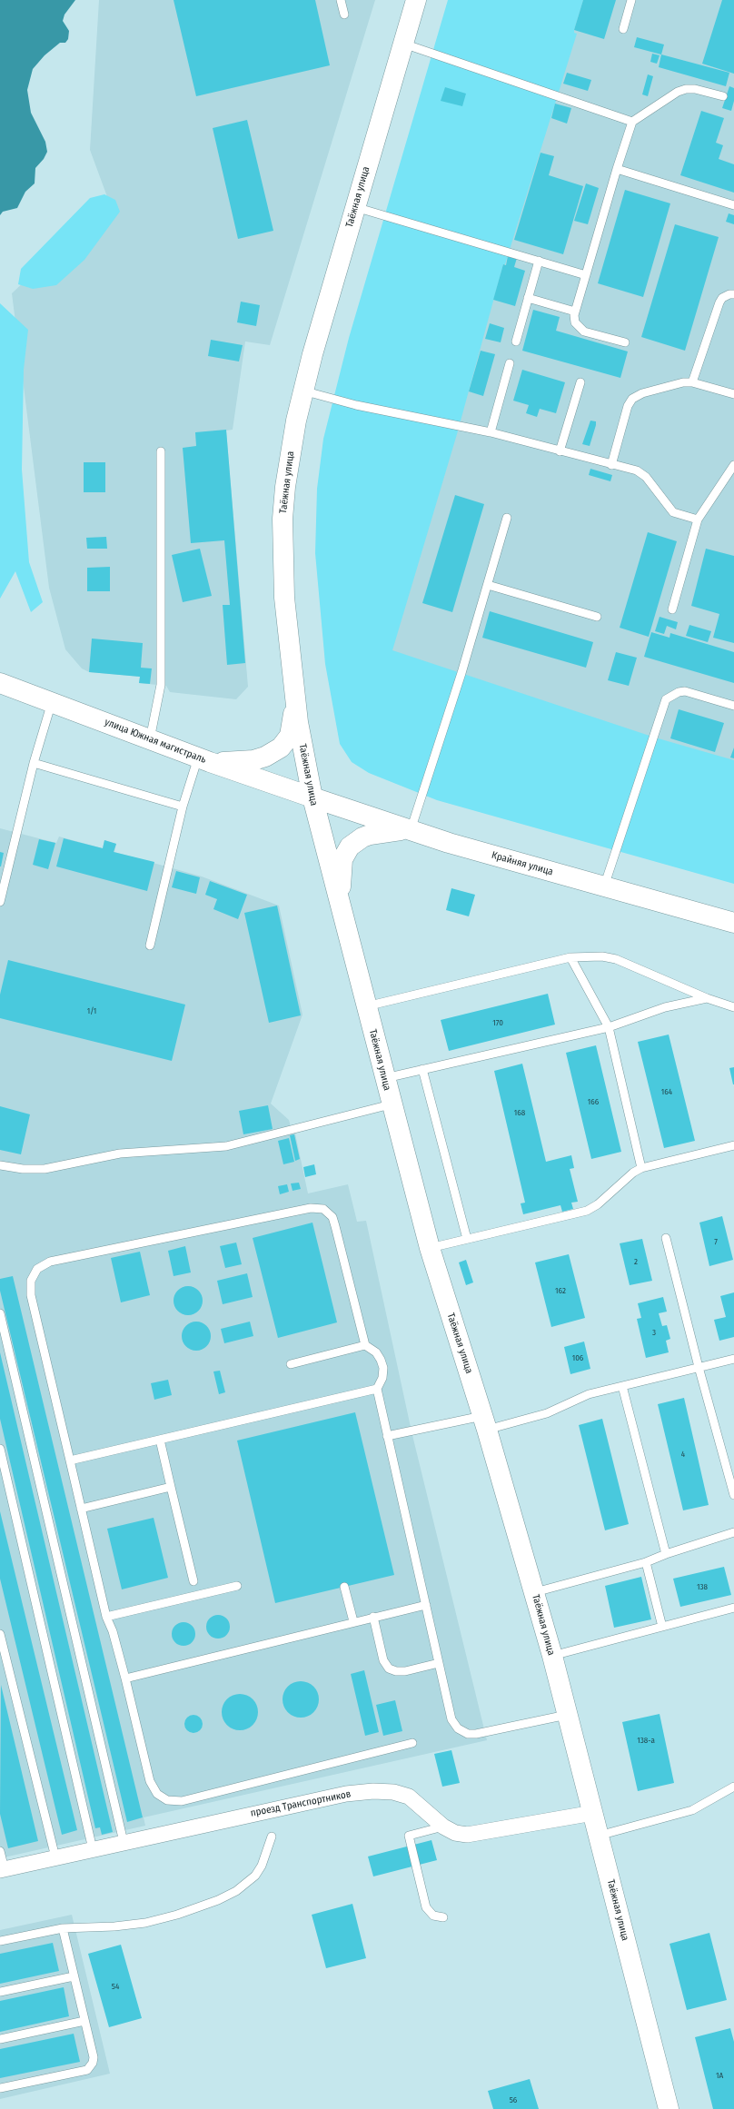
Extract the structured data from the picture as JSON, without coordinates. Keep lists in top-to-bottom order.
{
  "streets": {
    "main road": ["Таёжная улица", "улица Южная магистраль", "Крайняя улица"],
    "street": ["проезд Транспортников"]
  },
  "crossings": [
    ["Таёжная улица", "улица Южная магистраль"],
    ["Таёжная улица", "Крайняя улица"],
    ["Таёжная улица", "проезд Транспортников"],
    ["улица Южная магистраль", "Крайняя улица"]
  ],
  "house_numbers": [
    "1/1",
    "170",
    "164",
    "166",
    "168",
    "7",
    "2",
    "162",
    "3",
    "106",
    "4",
    "138",
    "138-а",
    "54",
    "1А",
    "56"
  ]
}
